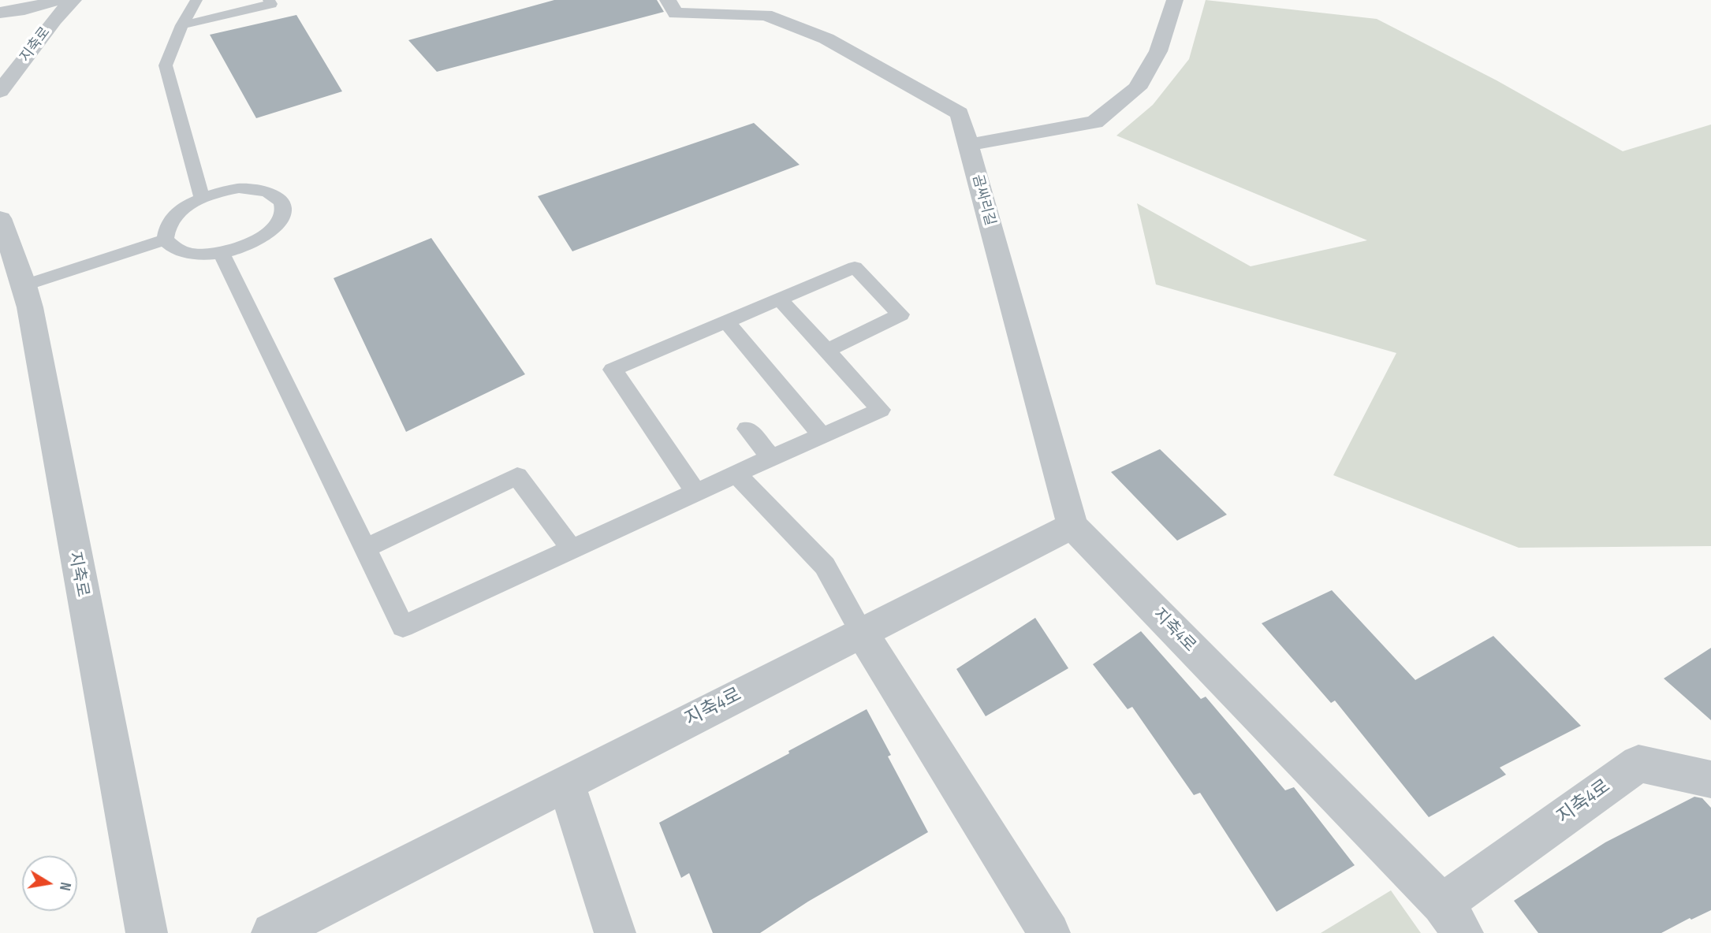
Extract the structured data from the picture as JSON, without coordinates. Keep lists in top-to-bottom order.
{
  "streets": {
    "street": ["지축로", "곰싸리길", "지축4로"]
  },
  "crossings": [
    ["곰싸리길", "지축4로"]
  ],
  "north": "right"
}
